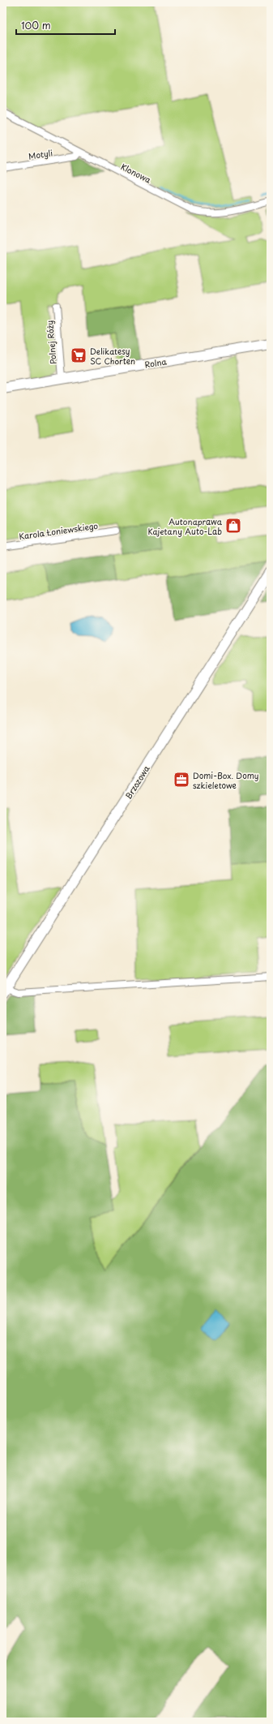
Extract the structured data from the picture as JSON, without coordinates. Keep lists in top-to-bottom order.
{
  "streets": {
    "street": [
      "Motyli",
      "Klonowa",
      "Polnej Róży",
      "Rolna",
      "Karola Łoniewskiego",
      "Brzozowa"
    ]
  },
  "crossings": [
    ["Motyli", "Klonowa"],
    ["Polnej Róży", "Rolna"]
  ],
  "places": {
    "supermarket": ["Delikatesy SC Chorten"],
    "shop": ["Autonaprawa Kajetany Auto-Lab"],
    "office": ["Domi-Box. Domy szkieletowe"]
  },
  "scale_bar": "100 m"
}
